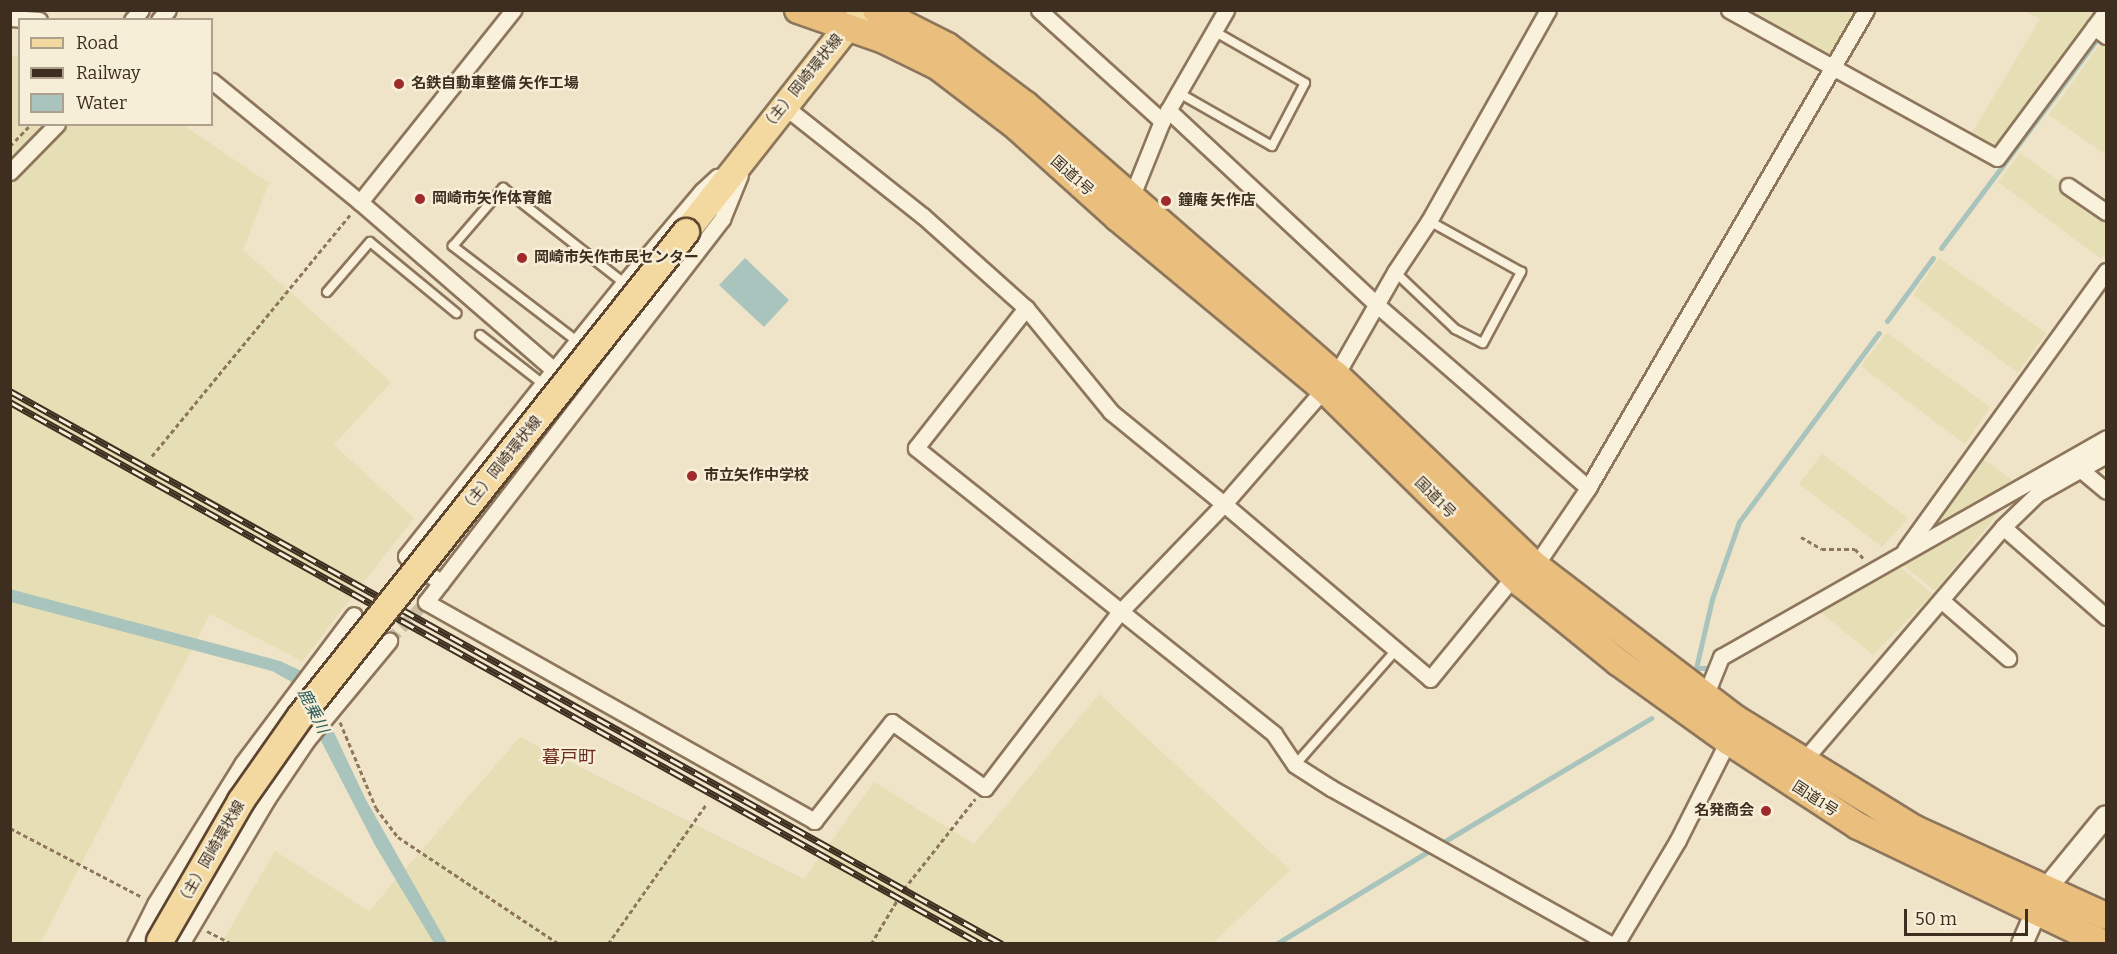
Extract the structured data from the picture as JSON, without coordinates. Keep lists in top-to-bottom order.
{
  "streets": {
    "highway": ["国道1号"],
    "main road": ["（主）岡崎環状線"]
  },
  "crossings": [
    ["（主）岡崎環状線", "国道1号"]
  ],
  "districts": ["暮戸町"],
  "water": ["鹿乗川"],
  "places": [
    "名鉄自動車整備 矢作工場",
    "岡崎市矢作体育館",
    "鐘庵 矢作店",
    "岡崎市矢作市民センター",
    "市立矢作中学校",
    "名発商会"
  ],
  "legend": ["Road", "Railway", "Water"],
  "scale_bar": "50 m"
}
